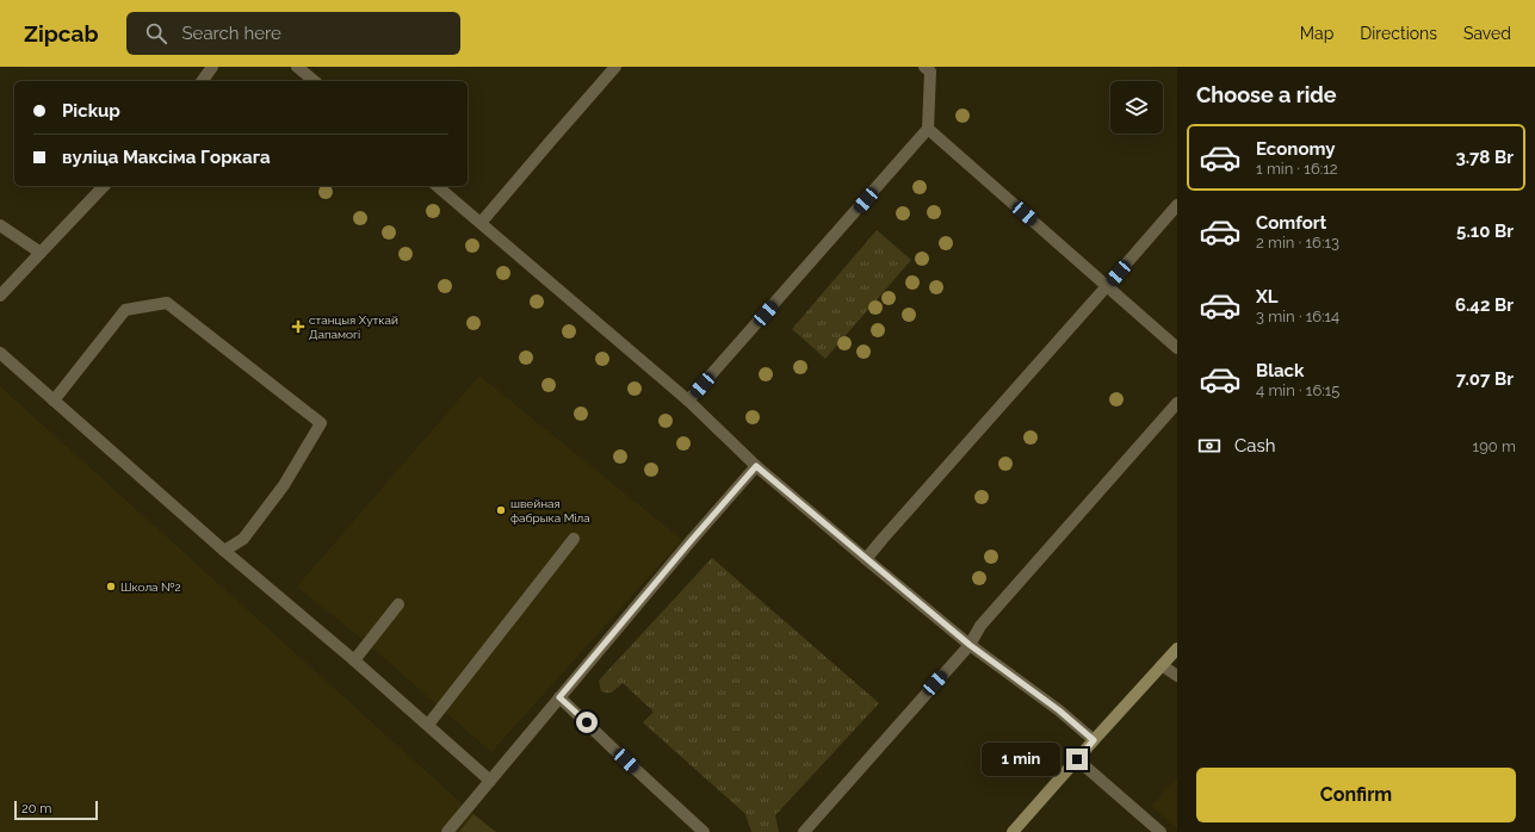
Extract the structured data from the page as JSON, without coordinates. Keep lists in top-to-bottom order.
{
  "places": {
    "health": ["станцыя Хуткай Дапамогі"],
    "other": ["швейная фабрыка Міла", "Школа №2"]
  },
  "scale_bar": "20 m",
  "page": {
    "header": "Zipcab",
    "search": "Search here",
    "nav": ["Map", "Directions", "Saved"],
    "heading": "Choose a ride",
    "banner": ["Pickup", "вуліца Максіма Горкага"],
    "list": [
      {
        "name": "Economy",
        "note": "1 min · 16:12",
        "value": "3.78 Br"
      },
      {
        "name": "Comfort",
        "note": "2 min · 16:13",
        "value": "5.10 Br"
      },
      {
        "name": "XL",
        "note": "3 min · 16:14",
        "value": "6.42 Br"
      },
      {
        "name": "Black",
        "note": "4 min · 16:15",
        "value": "7.07 Br"
      }
    ],
    "pay": ["Cash", "190 m"],
    "bubble": "1 min",
    "buttons": "Confirm",
    "scale": "20 m"
  }
}
